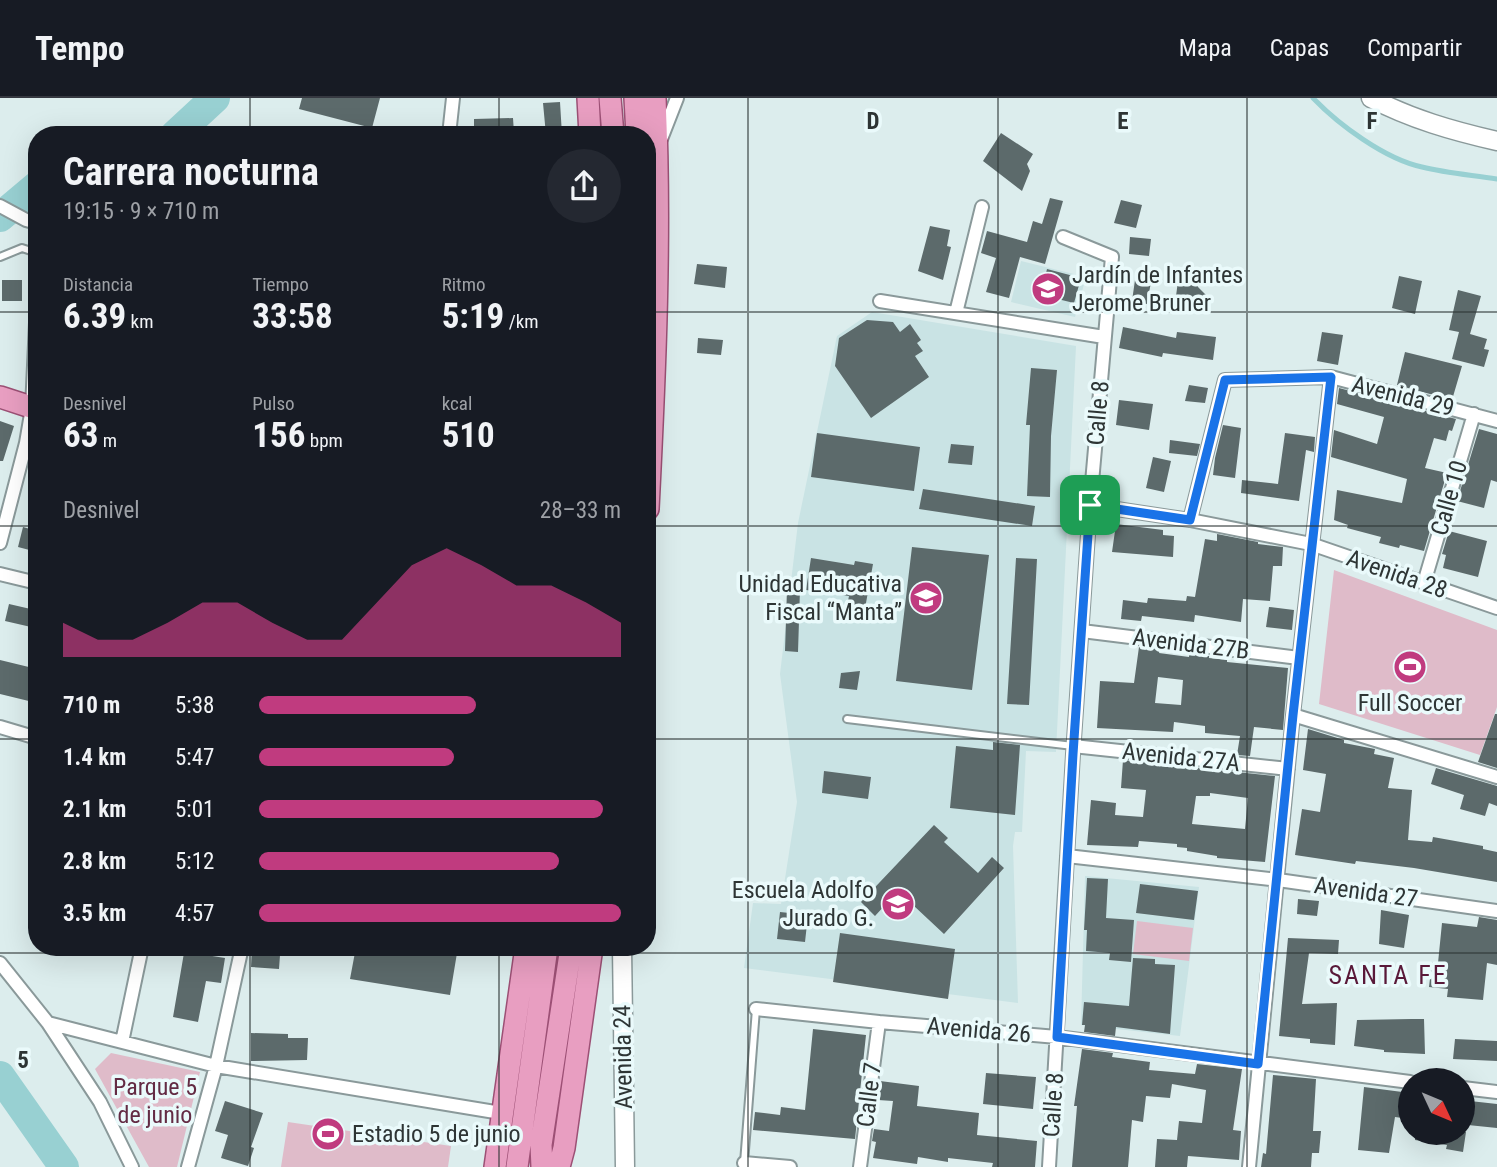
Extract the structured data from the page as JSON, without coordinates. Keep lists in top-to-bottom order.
{
  "streets": {
    "main road": ["Avenida 24"],
    "street": [
      "Avenida 29",
      "Calle 8",
      "Calle 10",
      "Avenida 28",
      "Avenida 27B",
      "Avenida 27A",
      "Avenida 27",
      "Avenida 26",
      "Calle 7"
    ]
  },
  "crossings": [
    ["Avenida 29", "Calle 10"],
    ["Avenida 29", "Avenida 28"],
    ["Calle 8", "Avenida 28"],
    ["Calle 8", "Avenida 27B"],
    ["Calle 8", "Avenida 27A"],
    ["Calle 8", "Avenida 27"],
    ["Calle 8", "Avenida 26"],
    ["Calle 10", "Avenida 28"],
    ["Avenida 26", "Calle 7"]
  ],
  "districts": ["SANTA FE"],
  "parks": ["Parque 5 de junio"],
  "places": {
    "school or university": ["Jardín de Infantes Jerome Bruner", "Unidad Educativa Fiscal “Manta”", "Escuela Adolfo Jurado G."],
    "sports": ["Full Soccer", "Estadio 5 de junio"]
  },
  "north": "bottom right",
  "page": {
    "header": "Tempo",
    "nav": ["Mapa", "Capas", "Compartir"],
    "heading": ["Carrera nocturna", "19:15 · 9 × 710 m"],
    "stats": [
      ["Distancia", "6.39 km"],
      ["Tiempo", "33:58"],
      ["Ritmo", "5:19 /km"],
      ["Desnivel", "63 m"],
      ["Pulso", "156 bpm"],
      ["kcal", "510"]
    ],
    "chart": ["Desnivel", "28–33 m"],
    "list": [
      {
        "name": "710 m",
        "note": "5:38"
      },
      {
        "name": "1.4 km",
        "note": "5:47"
      },
      {
        "name": "2.1 km",
        "note": "5:01"
      },
      {
        "name": "2.8 km",
        "note": "5:12"
      },
      {
        "name": "3.5 km",
        "note": "4:57"
      }
    ]
  },
  "grid": {
    "columns": ["D", "E", "F"],
    "rows": ["5"]
  }
}
